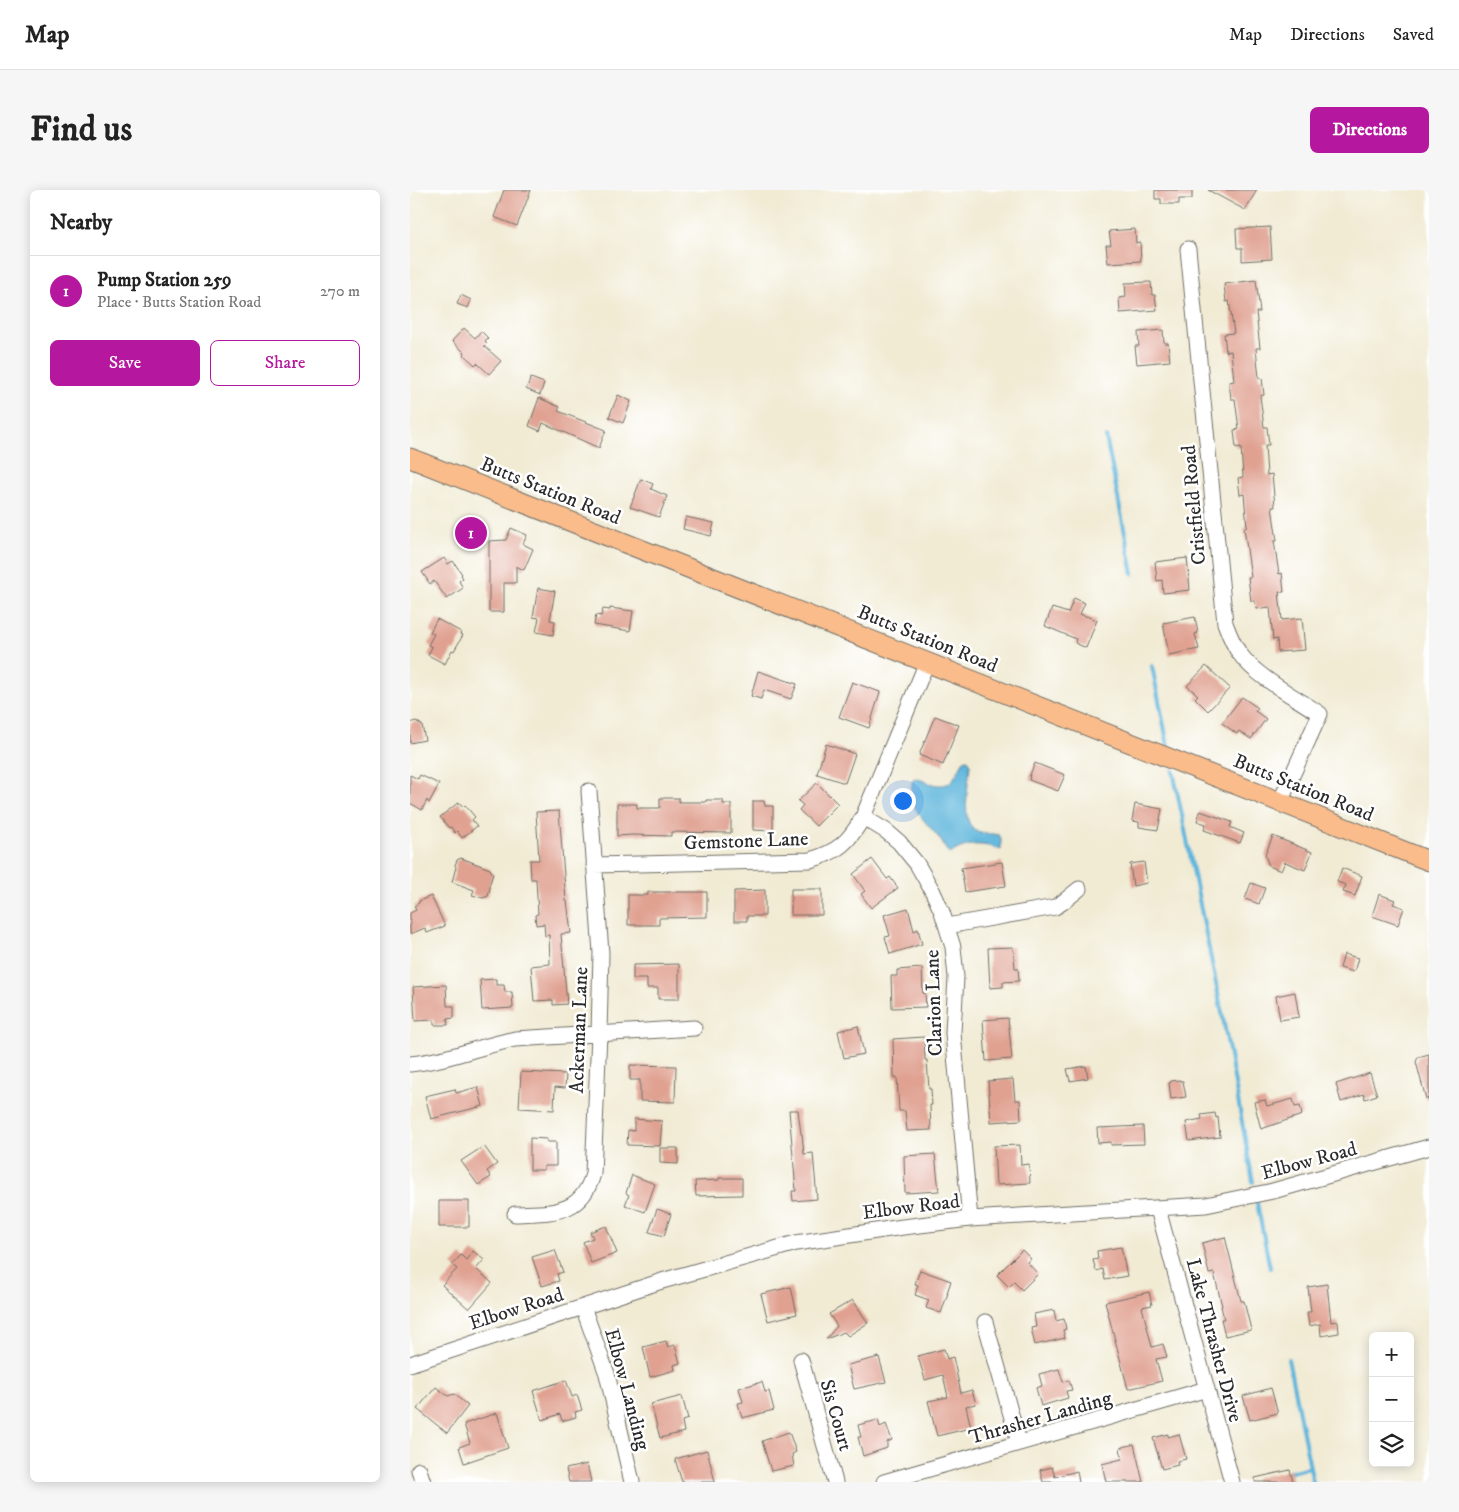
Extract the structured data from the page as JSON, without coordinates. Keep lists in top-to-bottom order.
{
  "streets": {
    "main road": ["Butts Station Road"],
    "street": [
      "Cristfield Road",
      "Gemstone Lane",
      "Clarion Lane",
      "Ackerman Lane",
      "Elbow Road",
      "Lake Thrasher Drive",
      "Elbow Landing",
      "Sis Court",
      "Thrasher Landing"
    ]
  },
  "crossings": [
    ["Butts Station Road", "Cristfield Road"],
    ["Butts Station Road", "Gemstone Lane"],
    ["Gemstone Lane", "Clarion Lane"],
    ["Gemstone Lane", "Ackerman Lane"],
    ["Clarion Lane", "Elbow Road"],
    ["Elbow Road", "Lake Thrasher Drive"],
    ["Elbow Road", "Elbow Landing"],
    ["Lake Thrasher Drive", "Thrasher Landing"]
  ],
  "page": {
    "header": "Map",
    "nav": ["Map", "Directions", "Saved"],
    "buttons": [
      "Directions",
      ["Save", "Share"]
    ],
    "title": "Find us",
    "heading": "Nearby",
    "list": [
      {
        "mark": "1",
        "name": "Pump Station 259",
        "note": "Place · Butts Station Road",
        "value": "270 m"
      }
    ],
    "pins": "1",
    "map_buttons": ["+", "−"]
  }
}
